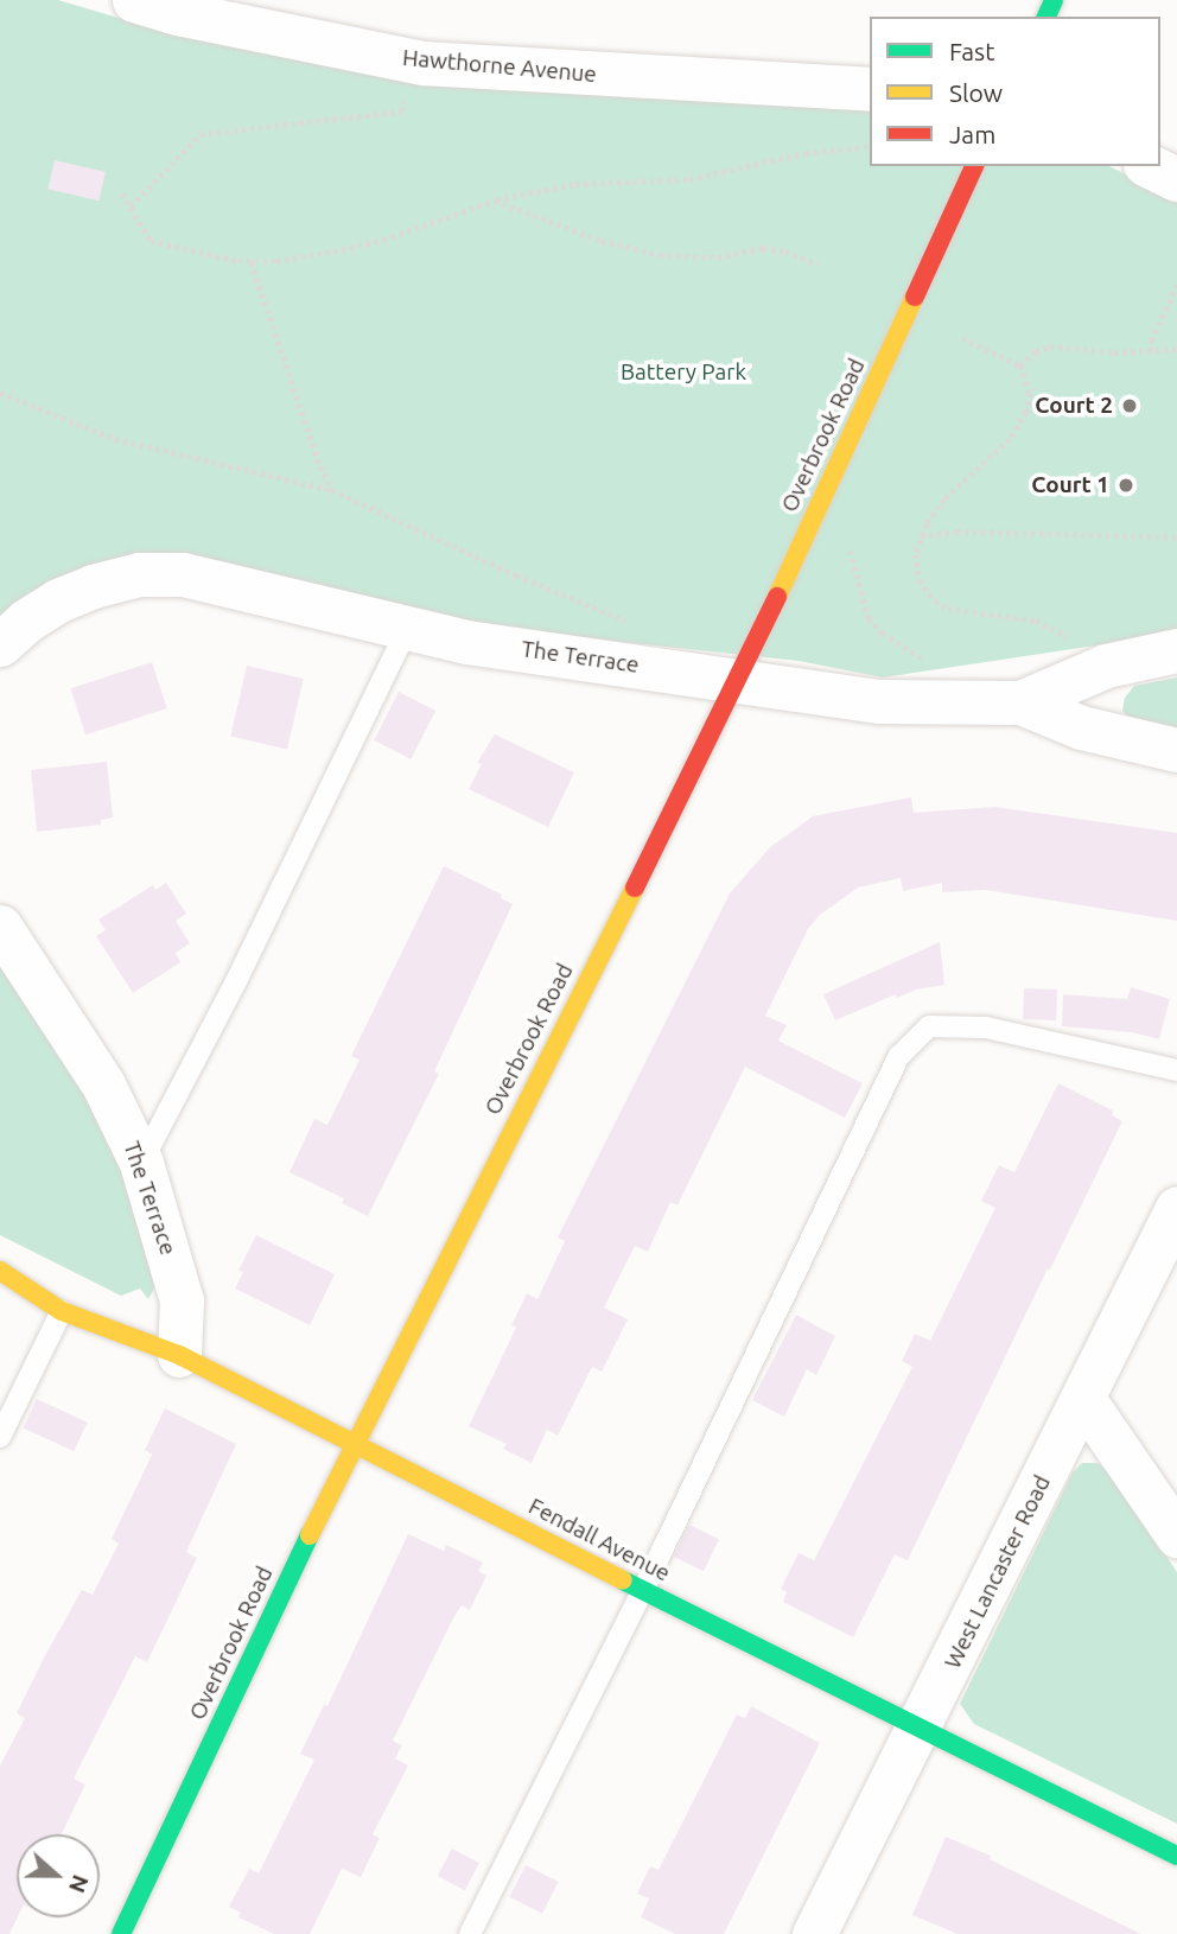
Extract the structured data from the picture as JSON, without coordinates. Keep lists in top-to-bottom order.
{
  "streets": {
    "street": [
      "Hawthorne Avenue",
      "Overbrook Road",
      "The Terrace",
      "Fendall Avenue",
      "West Lancaster Road"
    ]
  },
  "crossings": [
    ["Overbrook Road", "The Terrace"],
    ["Overbrook Road", "Fendall Avenue"],
    ["The Terrace", "Fendall Avenue"],
    ["Fendall Avenue", "West Lancaster Road"]
  ],
  "parks": ["Battery Park"],
  "places": ["Court 2", "Court 1"],
  "legend": ["Fast", "Slow", "Jam"],
  "north": "right"
}
